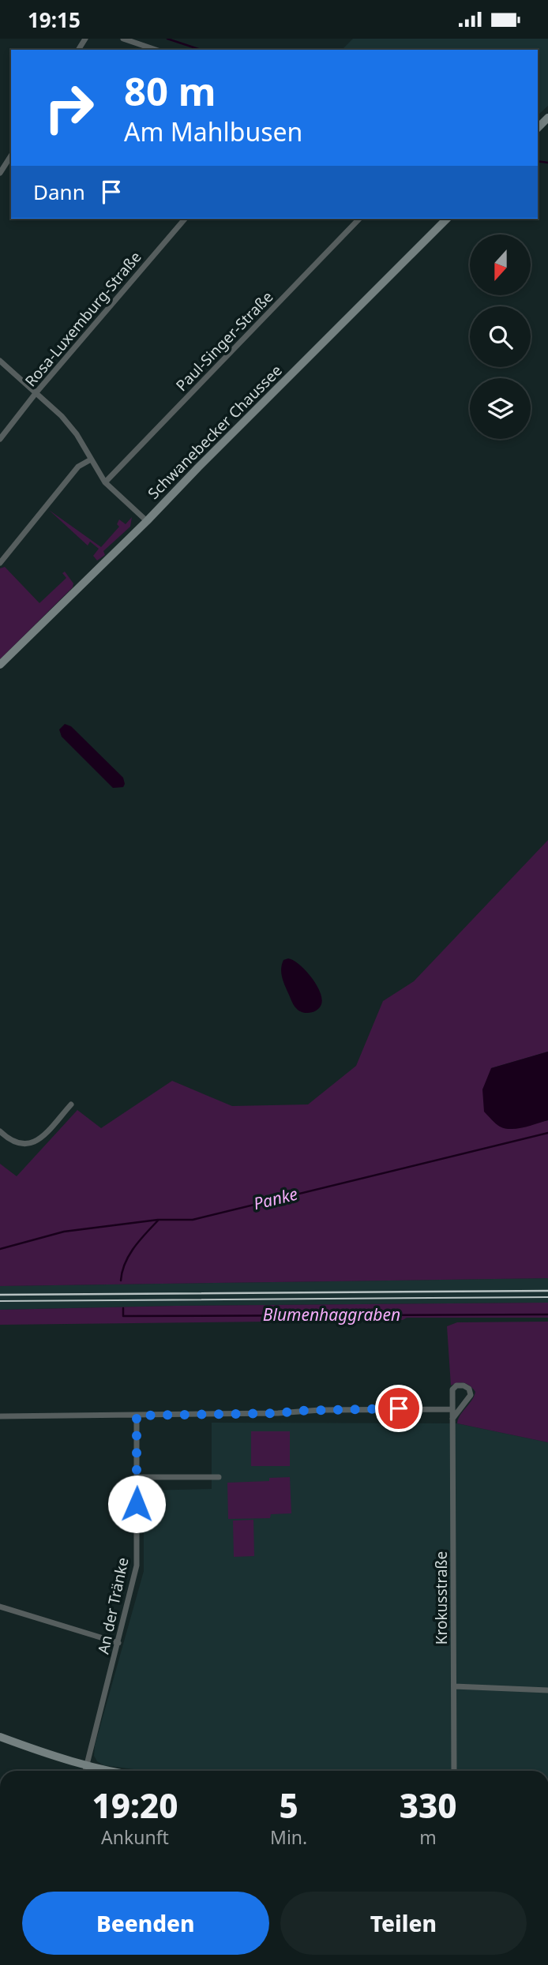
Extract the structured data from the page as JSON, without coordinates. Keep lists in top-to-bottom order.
{
  "streets": {
    "main road": ["Schwanebecker Chaussee"],
    "street": [
      "Rosa-Luxemburg-Straße",
      "Paul-Singer-Straße",
      "Krokusstraße",
      "An der Tränke"
    ]
  },
  "water": ["Panke", "Blumenhaggraben"],
  "north": "bottom",
  "page": {
    "status": "19:15",
    "turn": ["80 m", "Am Mahlbusen"],
    "then": "Dann",
    "eta": [
      "19:20",
      "Ankunft",
      "5",
      "Min.",
      "330",
      "m"
    ],
    "buttons": ["Beenden", "Teilen"]
  }
}
